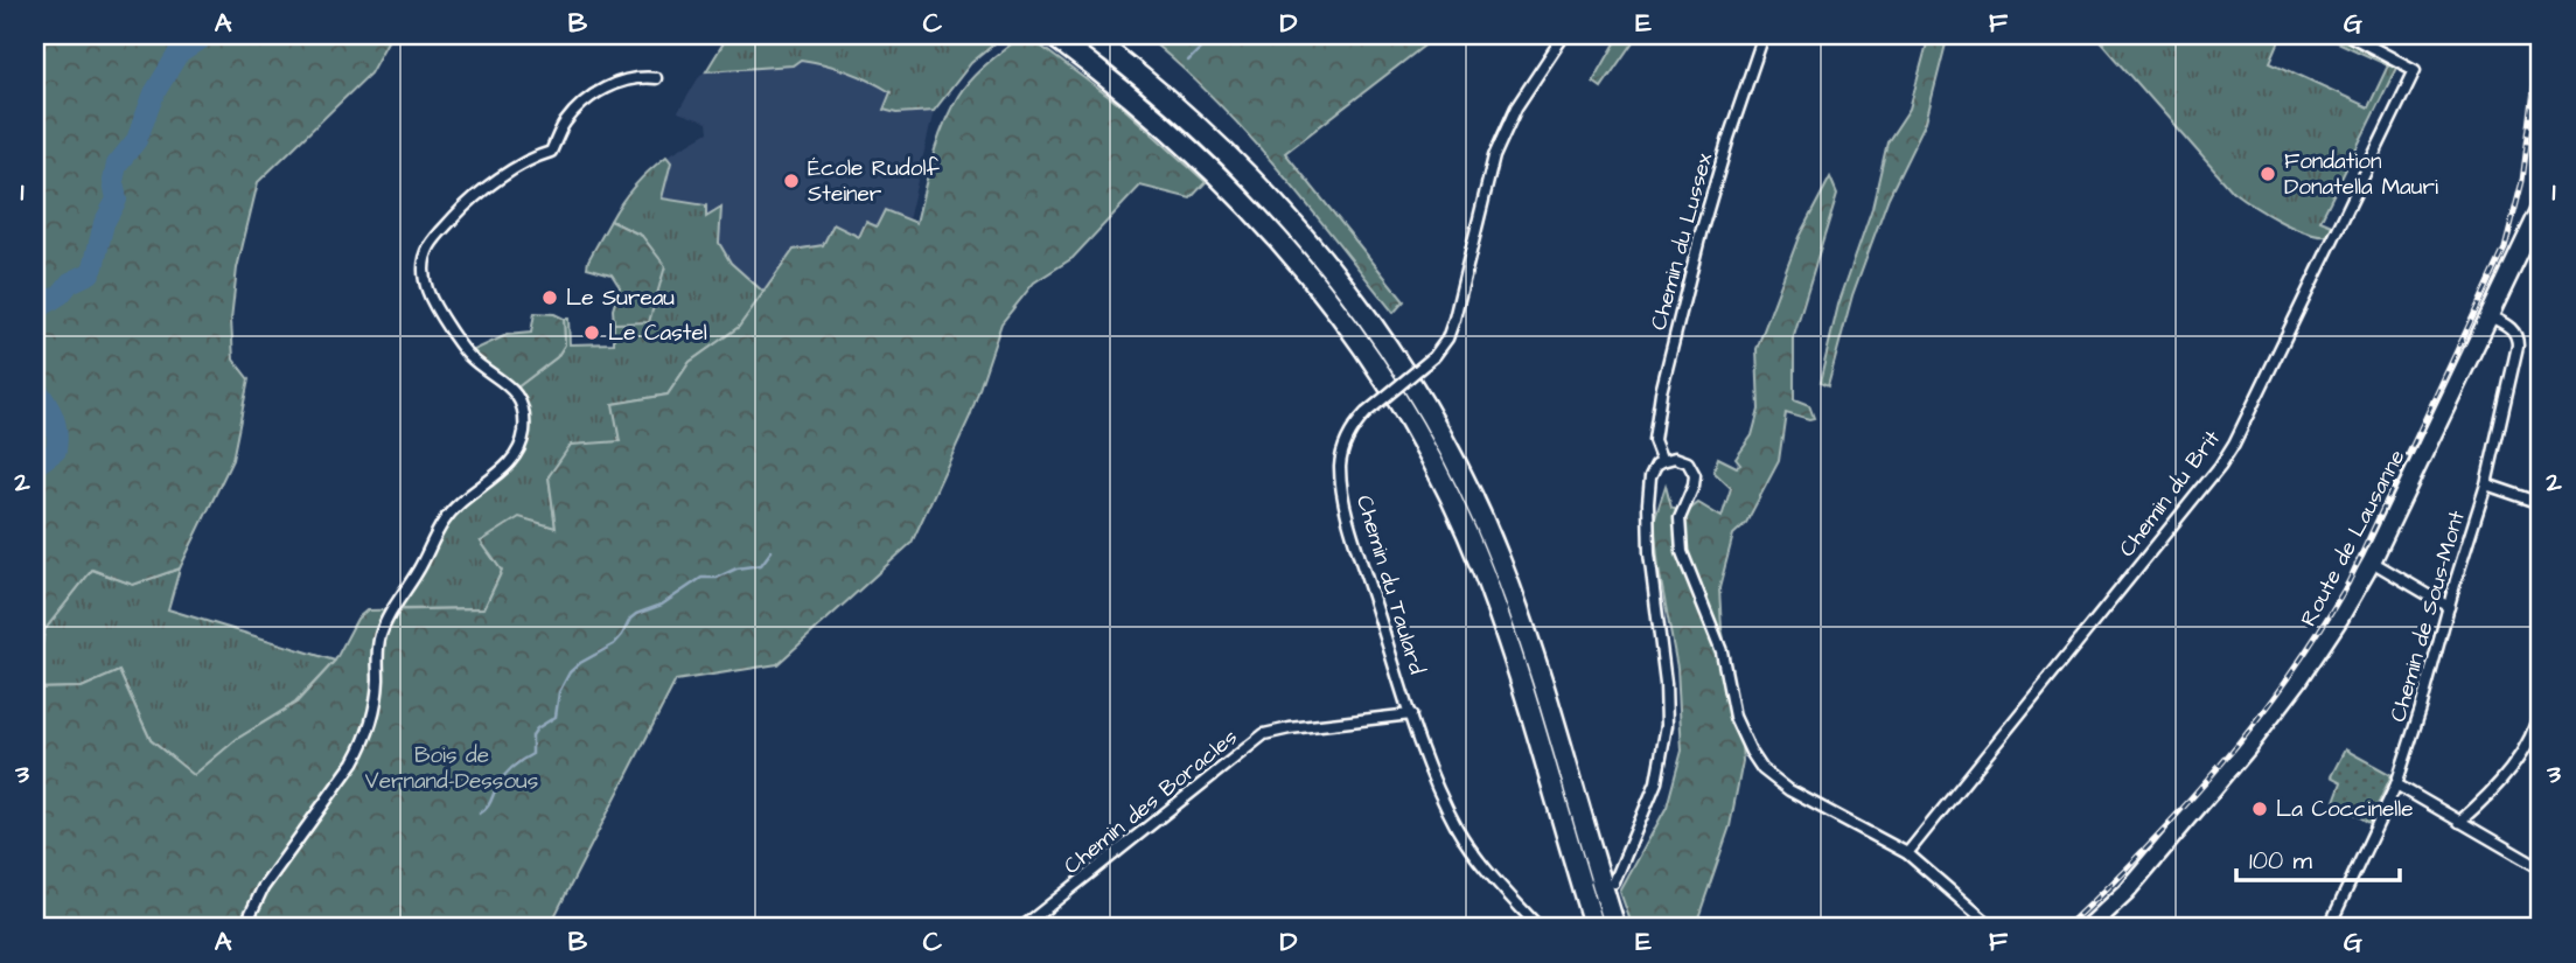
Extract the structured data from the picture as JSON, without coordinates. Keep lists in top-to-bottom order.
{
  "streets": {
    "main road": ["Route de Lausanne"],
    "street": [
      "Chemin du Lussex",
      "Chemin du Brit",
      "Chemin du Taulard",
      "Chemin de Sous-Mont",
      "Chemin des Boracles"
    ]
  },
  "crossings": [
    ["Route de Lausanne", "Chemin de Sous-Mont"],
    ["Chemin du Taulard", "Chemin des Boracles"]
  ],
  "parks": ["Bois de Vernand-Dessous"],
  "places": [
    "Fondation Donatella Mauri",
    "École Rudolf Steiner",
    "Le Sureau",
    "Le Castel",
    "La Coccinelle"
  ],
  "scale_bar": "100 m",
  "grid": {
    "columns": [
      "A",
      "B",
      "C",
      "D",
      "E",
      "F",
      "G"
    ],
    "rows": ["1", "2", "3"]
  }
}
